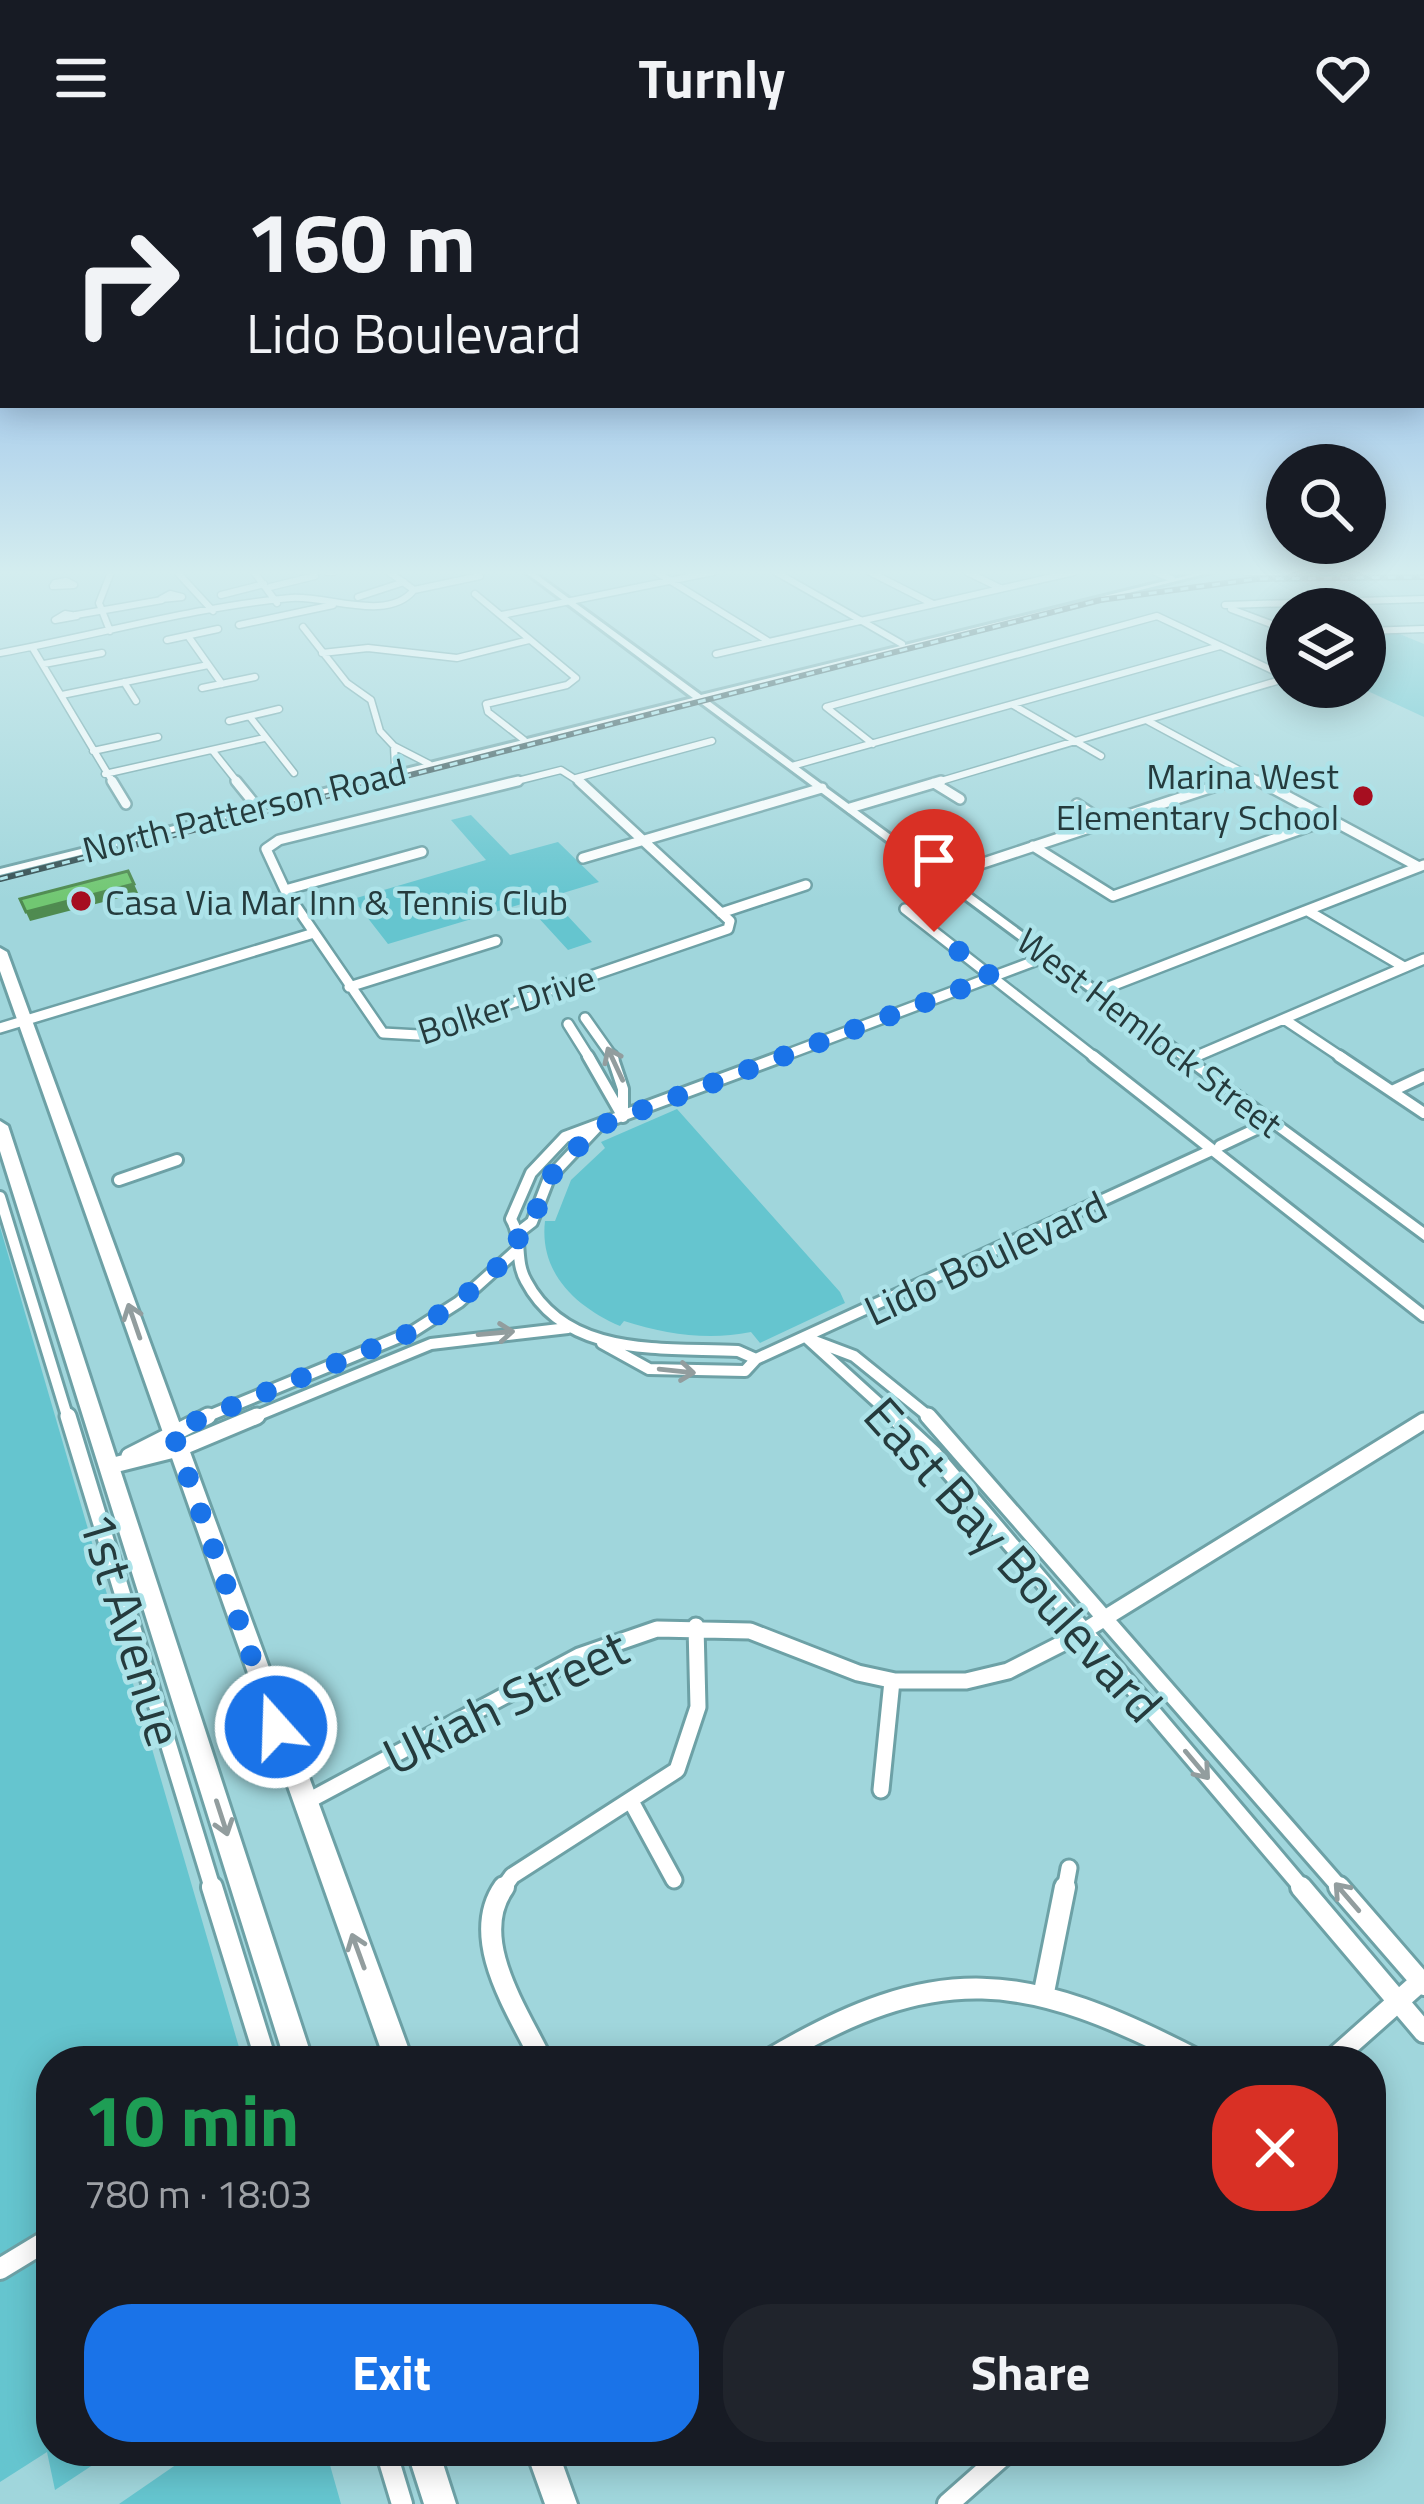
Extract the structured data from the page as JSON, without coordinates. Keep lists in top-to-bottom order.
{
  "streets": {
    "street": [
      "North Patterson Road",
      "Bolker Drive",
      "West Hemlock Street",
      "Lido Boulevard",
      "East Bay Boulevard",
      "1st Avenue",
      "Ukiah Street"
    ]
  },
  "crossings": [
    ["North Patterson Road", "West Hemlock Street"],
    ["West Hemlock Street", "Lido Boulevard"],
    ["Lido Boulevard", "East Bay Boulevard"],
    ["East Bay Boulevard", "Ukiah Street"]
  ],
  "places": ["Marina West Elementary School", "Casa Via Mar Inn & Tennis Club"],
  "page": {
    "header": "Turnly",
    "turn": ["160 m", "Lido Boulevard"],
    "heading": ["10 min", "780 m · 18:03"],
    "buttons": ["Exit", "Share"]
  }
}
